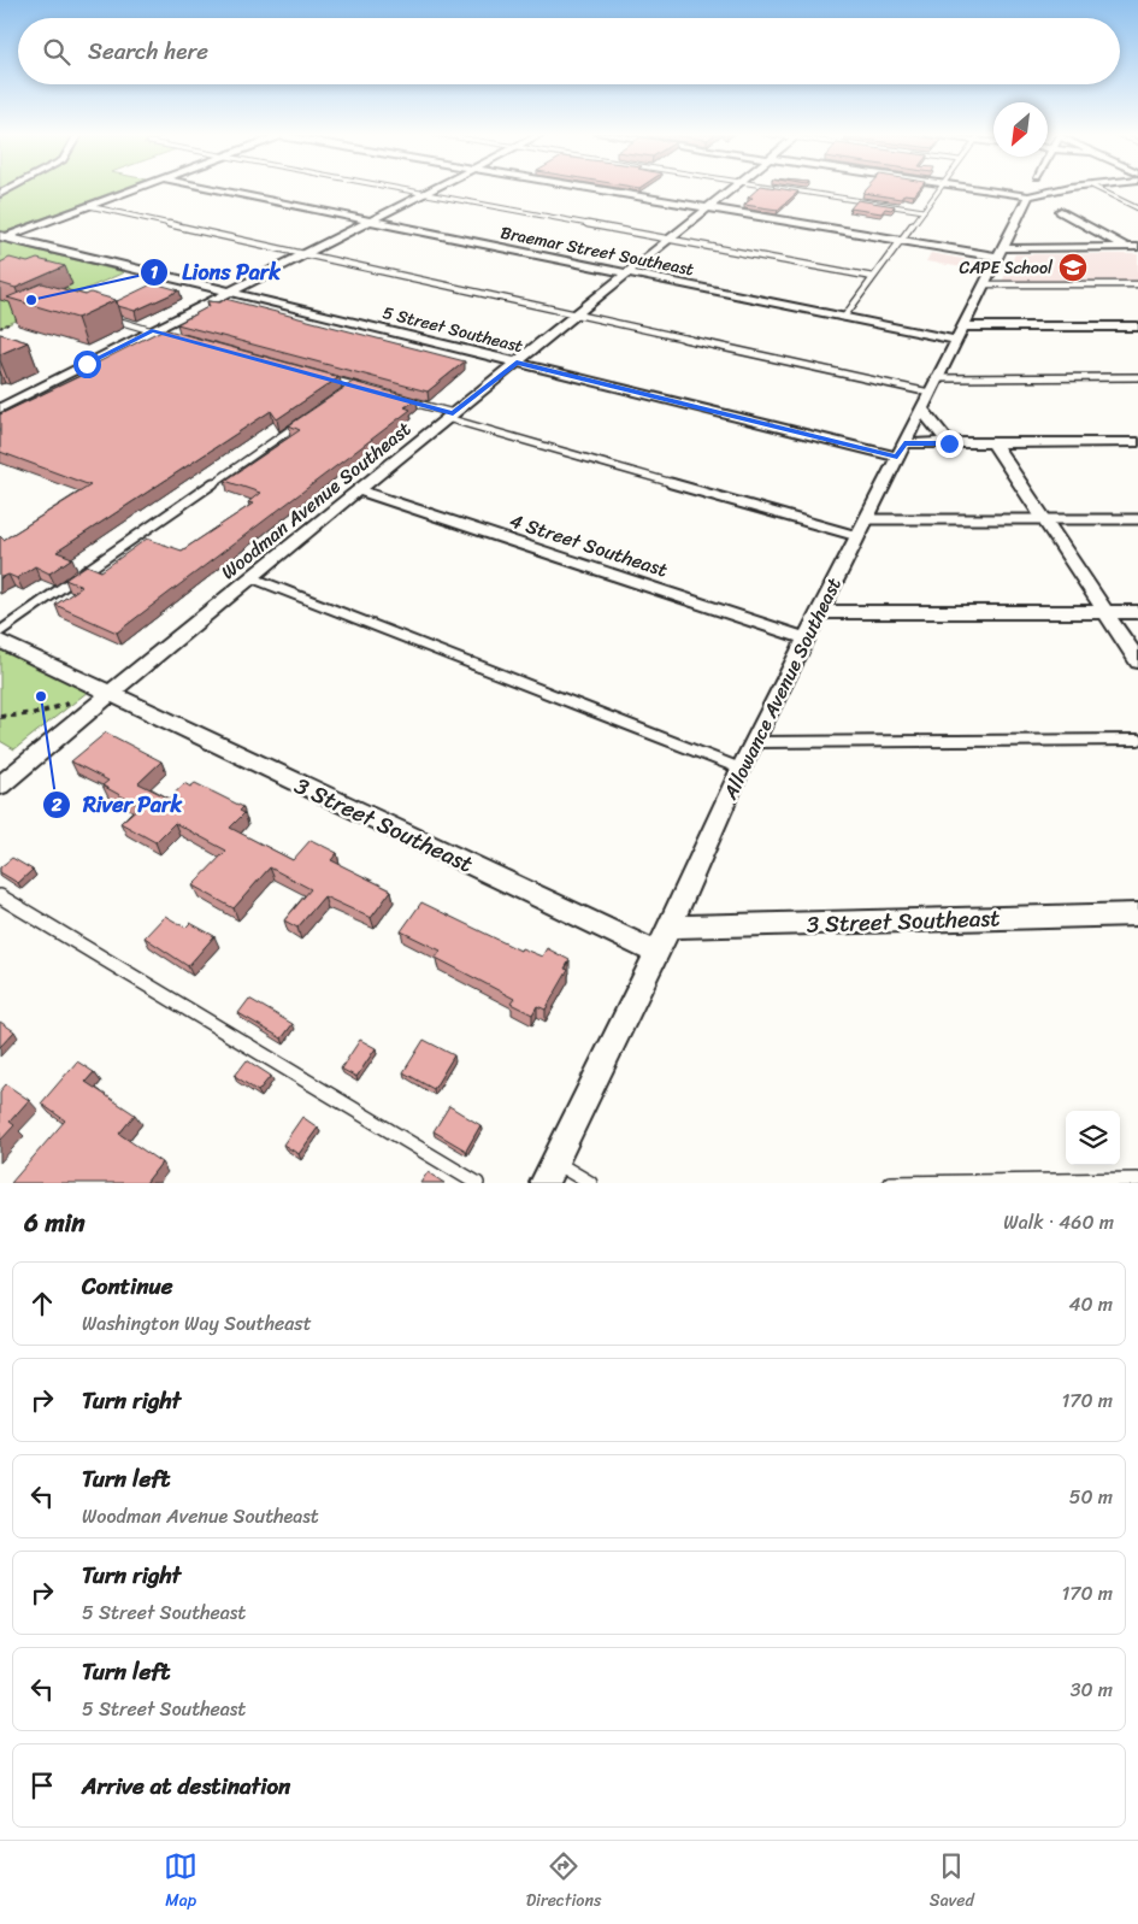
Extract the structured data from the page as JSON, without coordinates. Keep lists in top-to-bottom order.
{
  "streets": {
    "street": [
      "Braemar Street Southeast",
      "5 Street Southeast",
      "Woodman Avenue Southeast",
      "4 Street Southeast",
      "Allowance Avenue Southeast",
      "3 Street Southeast"
    ]
  },
  "crossings": [
    ["Braemar Street Southeast", "Woodman Avenue Southeast"],
    ["Braemar Street Southeast", "Allowance Avenue Southeast"],
    ["5 Street Southeast", "Woodman Avenue Southeast"],
    ["5 Street Southeast", "Allowance Avenue Southeast"],
    ["Woodman Avenue Southeast", "4 Street Southeast"],
    ["Woodman Avenue Southeast", "3 Street Southeast"],
    ["4 Street Southeast", "Allowance Avenue Southeast"],
    ["Allowance Avenue Southeast", "3 Street Southeast"]
  ],
  "places": {
    "school or university": ["CAPE School"],
    "other": ["Lions Park", "River Park"]
  },
  "north": "bottom left",
  "page": {
    "search": "Search here",
    "heading": ["6 min", "Walk · 460 m"],
    "list": [
      ["Continue", "Washington Way Southeast", "40 m"],
      ["Turn right", "170 m"],
      ["Turn left", "Woodman Avenue Southeast", "50 m"],
      ["Turn right", "5 Street Southeast", "170 m"],
      ["Turn left", "5 Street Southeast", "30 m"],
      "Arrive at destination"
    ],
    "nav": ["Map", "Directions", "Saved"]
  }
}
